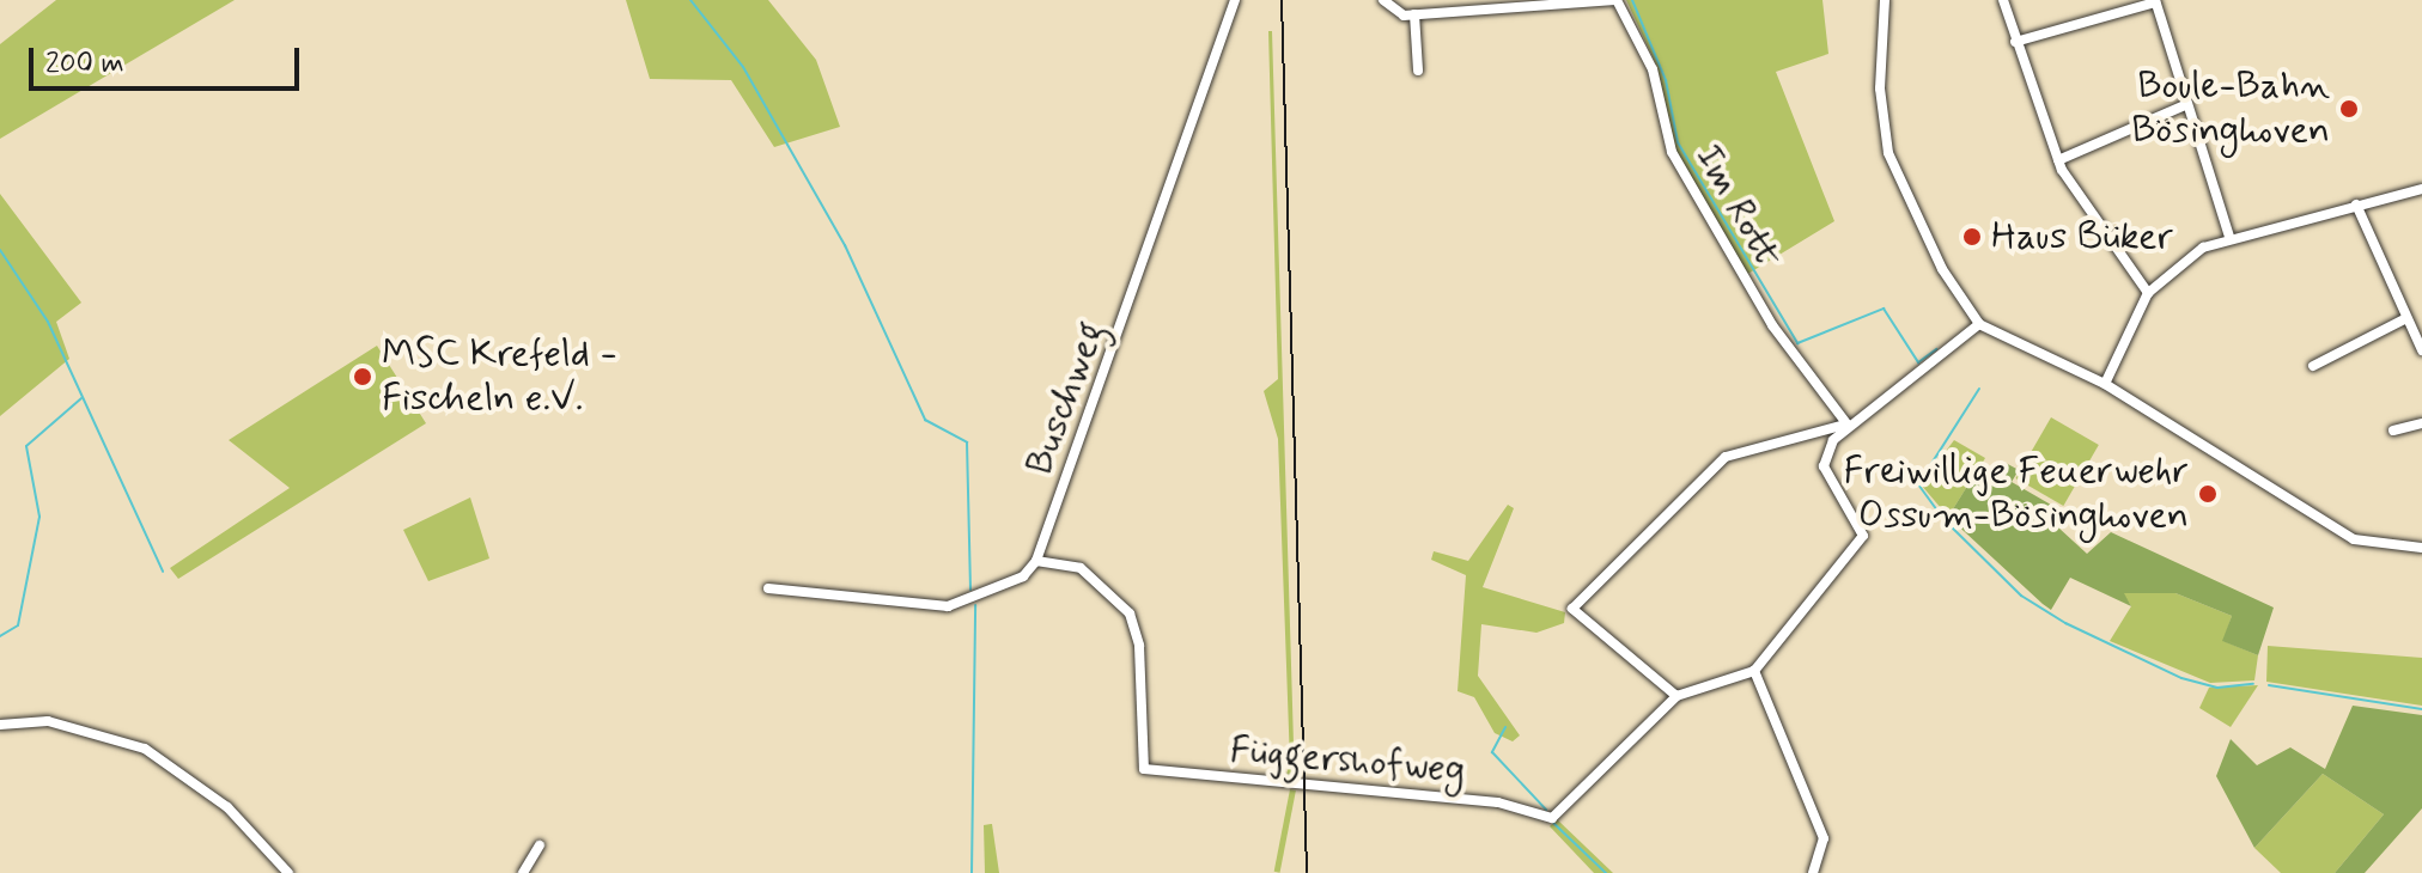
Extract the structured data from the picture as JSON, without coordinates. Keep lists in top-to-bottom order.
{
  "streets": {
    "street": ["Im Rott", "Buschweg", "Függershofweg"]
  },
  "crossings": [
    ["Buschweg", "Függershofweg"]
  ],
  "places": [
    "Boule-Bahn Bösinghoven",
    "Haus Büker",
    "MSC Krefeld - Fischeln e.V.",
    "Freiwillige Feuerwehr Ossum-Bösinghoven"
  ],
  "scale_bar": "200 m"
}
